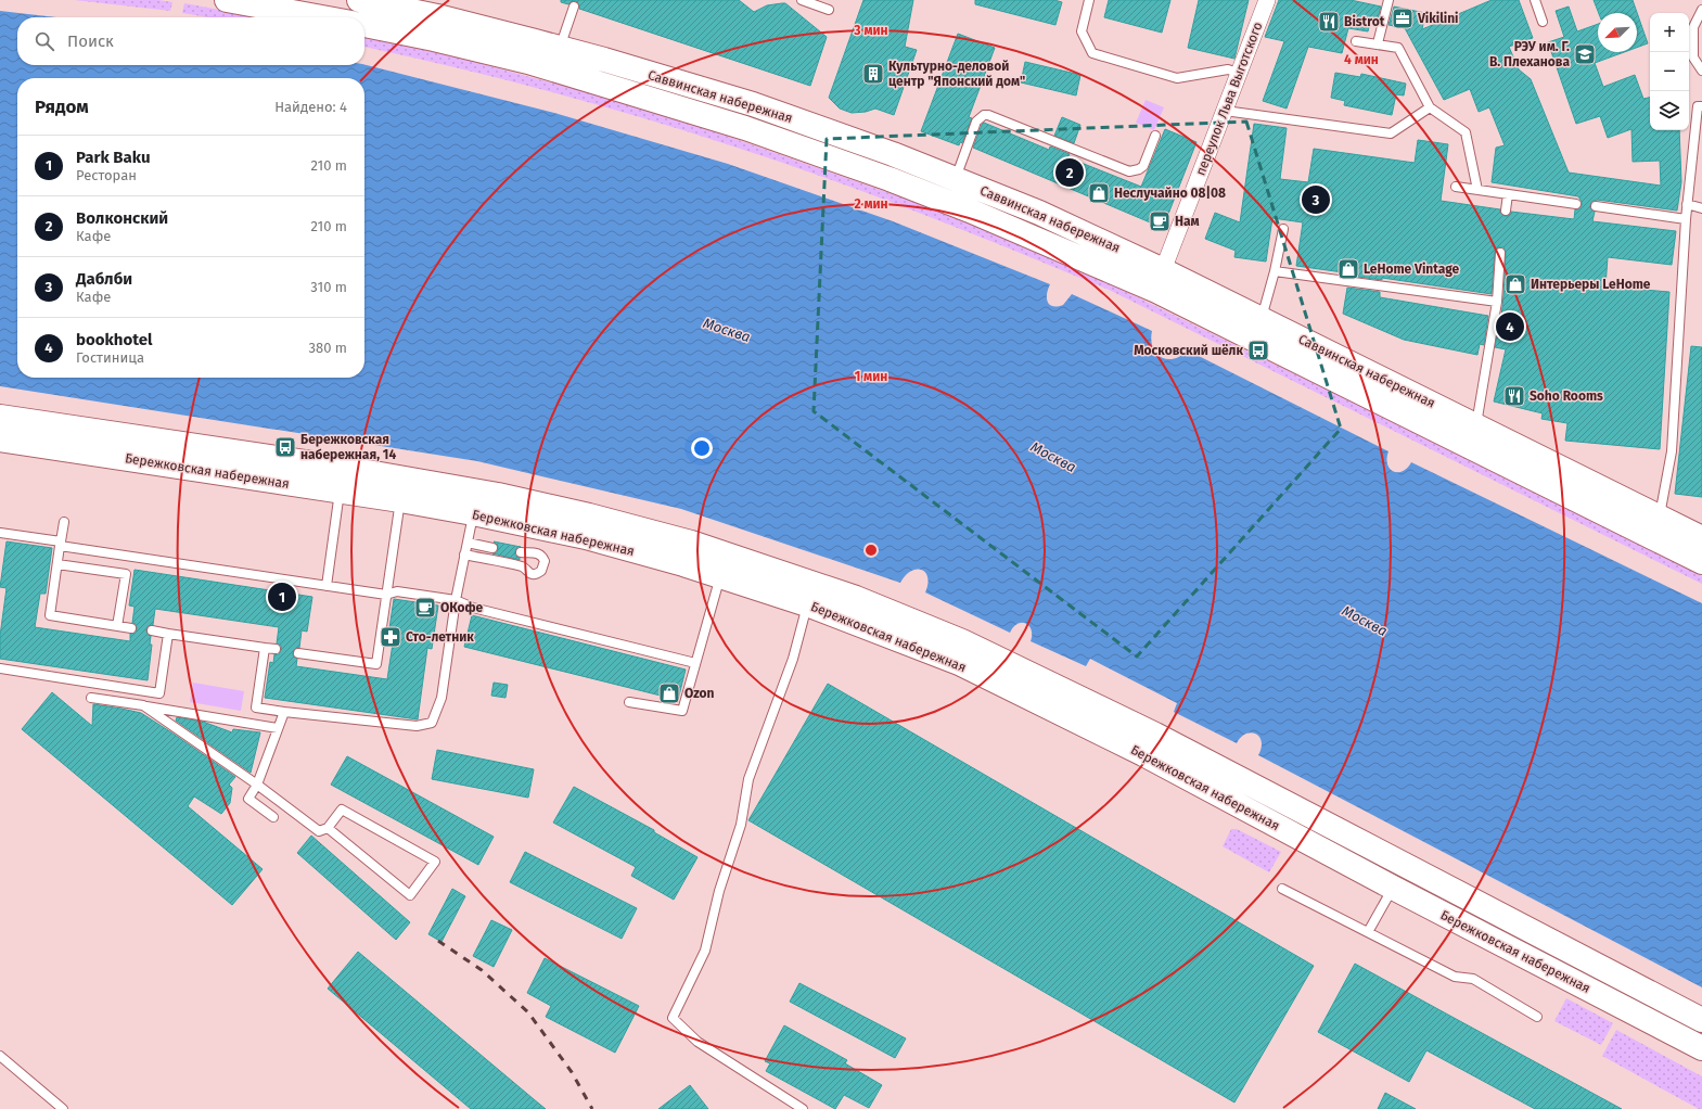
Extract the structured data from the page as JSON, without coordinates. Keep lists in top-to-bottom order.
{
  "streets": {
    "main road": ["Саввинская набережная", "Бережковская набережная"],
    "street": ["переулок Льва Выготского"]
  },
  "crossings": [
    ["Саввинская набережная", "переулок Льва Выготского"]
  ],
  "water": ["Москва"],
  "places": {
    "office": ["Vikilini"],
    "restaurant": ["Bistrot", "Soho Rooms"],
    "school or university": ["РЭУ им. Г. В. Плеханова"],
    "building": ["Культурно-деловой центр \"Японский дом\""],
    "shop": [
      "Неслучайно 08|08",
      "LeHome Vintage",
      "Интерьеры LeHome",
      "Ozon"
    ],
    "cafe": ["Нам", "ОКофе"],
    "bus stop": ["Московский шёлк", "Бережковская набережная, 14"],
    "pharmacy": ["Сто-летник"]
  },
  "north": "bottom left",
  "page": {
    "map_buttons": ["+", "−"],
    "search": "Поиск",
    "heading": ["Рядом", "Найдено: 4"],
    "list": [
      {
        "mark": "1",
        "name": "Park Baku",
        "note": "Ресторан",
        "value": "210 m"
      },
      {
        "mark": "2",
        "name": "Волконский",
        "note": "Кафе",
        "value": "210 m"
      },
      {
        "mark": "3",
        "name": "Даблби",
        "note": "Кафе",
        "value": "310 m"
      },
      {
        "mark": "4",
        "name": "bookhotel",
        "note": "Гостиница",
        "value": "380 m"
      }
    ],
    "pins": [
      "2",
      "3",
      "4",
      "1"
    ]
  },
  "rings": [
    "3 мин",
    "4 мин",
    "2 мин",
    "1 мин"
  ]
}
